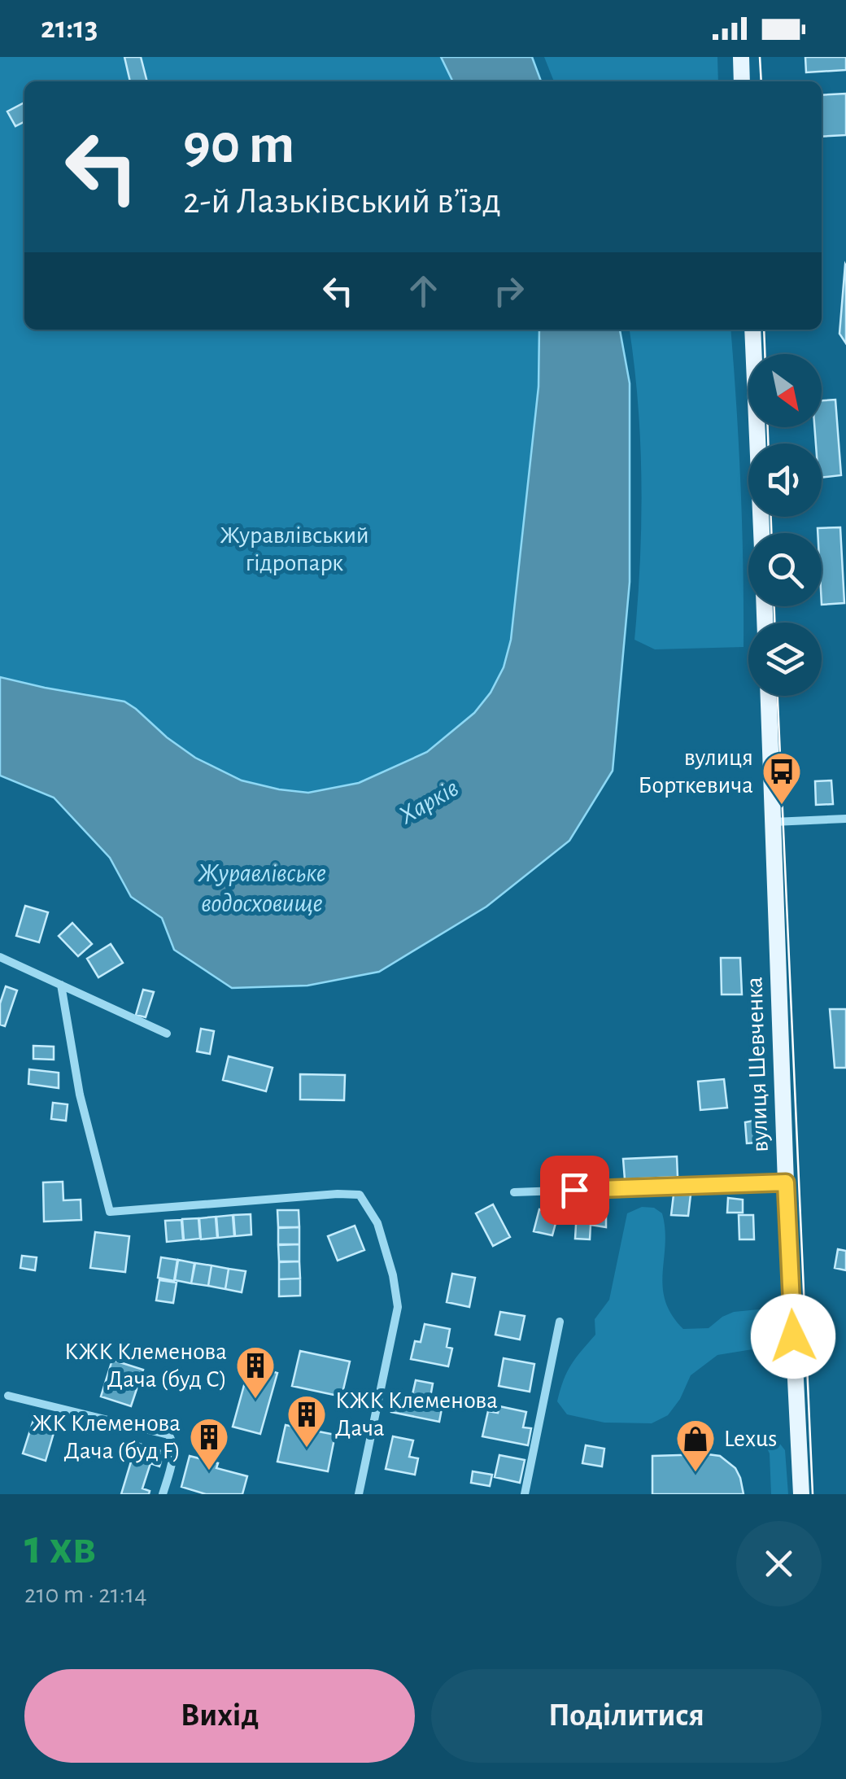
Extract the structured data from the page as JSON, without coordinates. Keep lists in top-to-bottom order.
{
  "streets": {
    "main road": ["вулиця Шевченка"]
  },
  "water": ["Харків", "Журавлівське водосховище"],
  "parks": ["Журавлівський гідропарк"],
  "places": {
    "bus stop": ["вулиця Борткевича"],
    "building": ["КЖК Клеменова Дача (буд С)", "КЖК Клеменова Дача", "ЖК Клеменова Дача (буд F)"],
    "shop": ["Lexus"]
  },
  "north": "bottom right",
  "page": {
    "status": "21:13",
    "turn": ["90 m", "2-й Лазьківський в’їзд"],
    "heading": ["1 хв", "210 m · 21:14"],
    "buttons": ["Вихід", "Поділитися"]
  }
}
